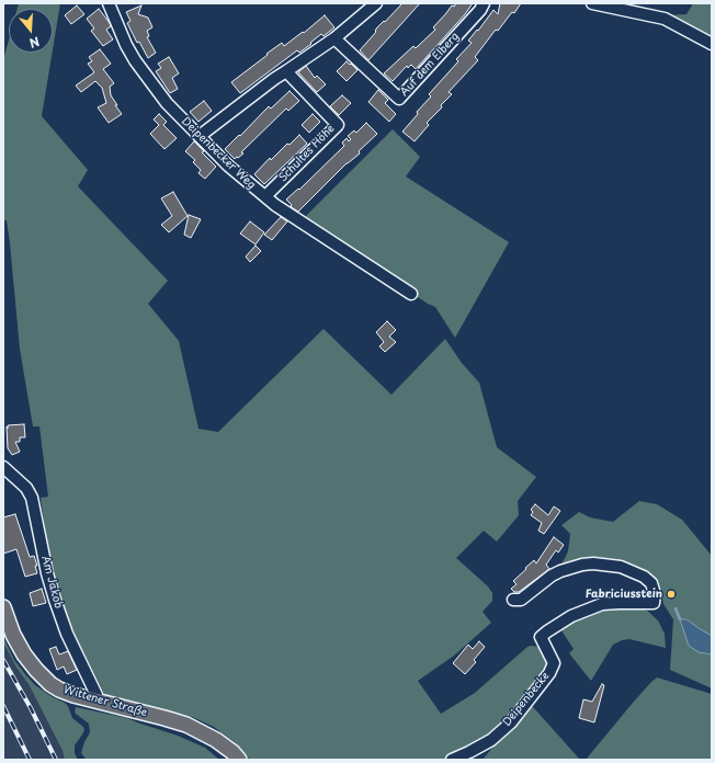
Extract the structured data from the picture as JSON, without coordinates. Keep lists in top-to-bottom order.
{
  "streets": {
    "main road": ["Wittener Straße"],
    "street": [
      "Auf dem Elberg",
      "Deipenbecker Weg",
      "Schultes Höhe",
      "Am Jakob",
      "Deipenbecke"
    ]
  },
  "crossings": [
    ["Deipenbecker Weg", "Schultes Höhe"],
    ["Am Jakob", "Wittener Straße"]
  ],
  "places": ["Fabriciusstein"],
  "north": "bottom"
}
